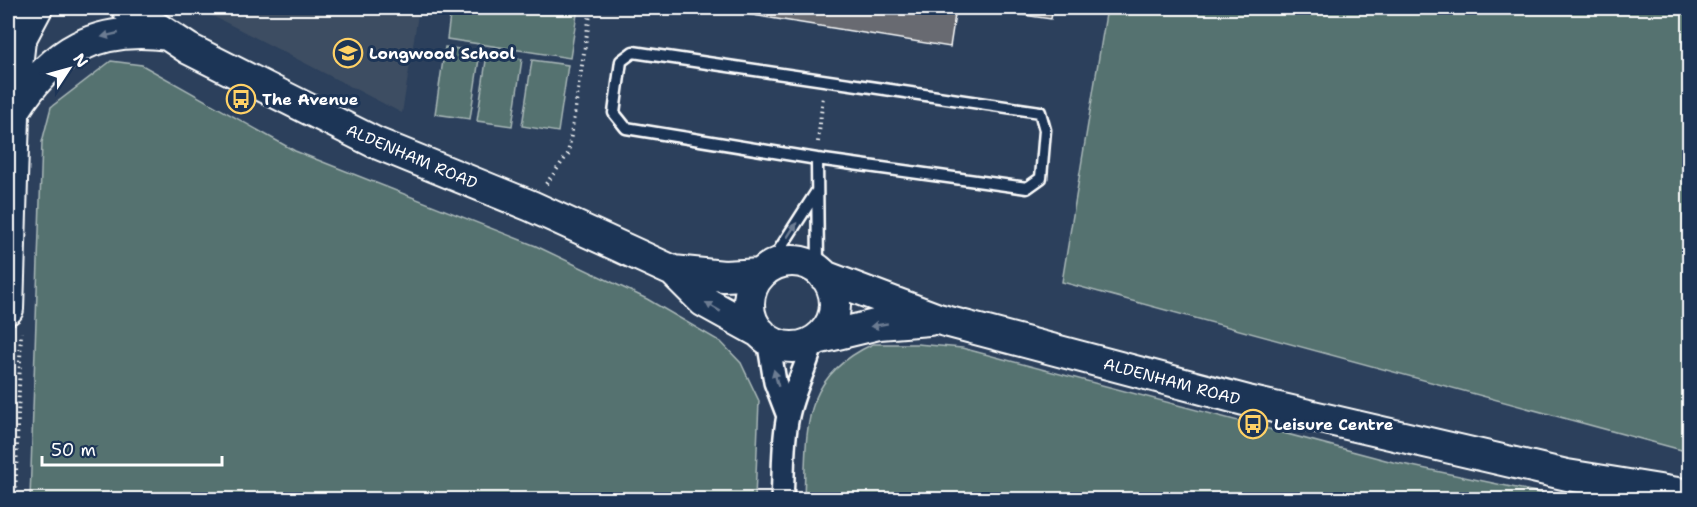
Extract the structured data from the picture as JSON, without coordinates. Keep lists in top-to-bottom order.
{
  "streets": {
    "main road": ["ALDENHAM ROAD"]
  },
  "places": {
    "school or university": ["Longwood School"],
    "bus stop": ["The Avenue", "Leisure Centre"]
  },
  "scale_bar": "50 m",
  "north": "top right"
}
